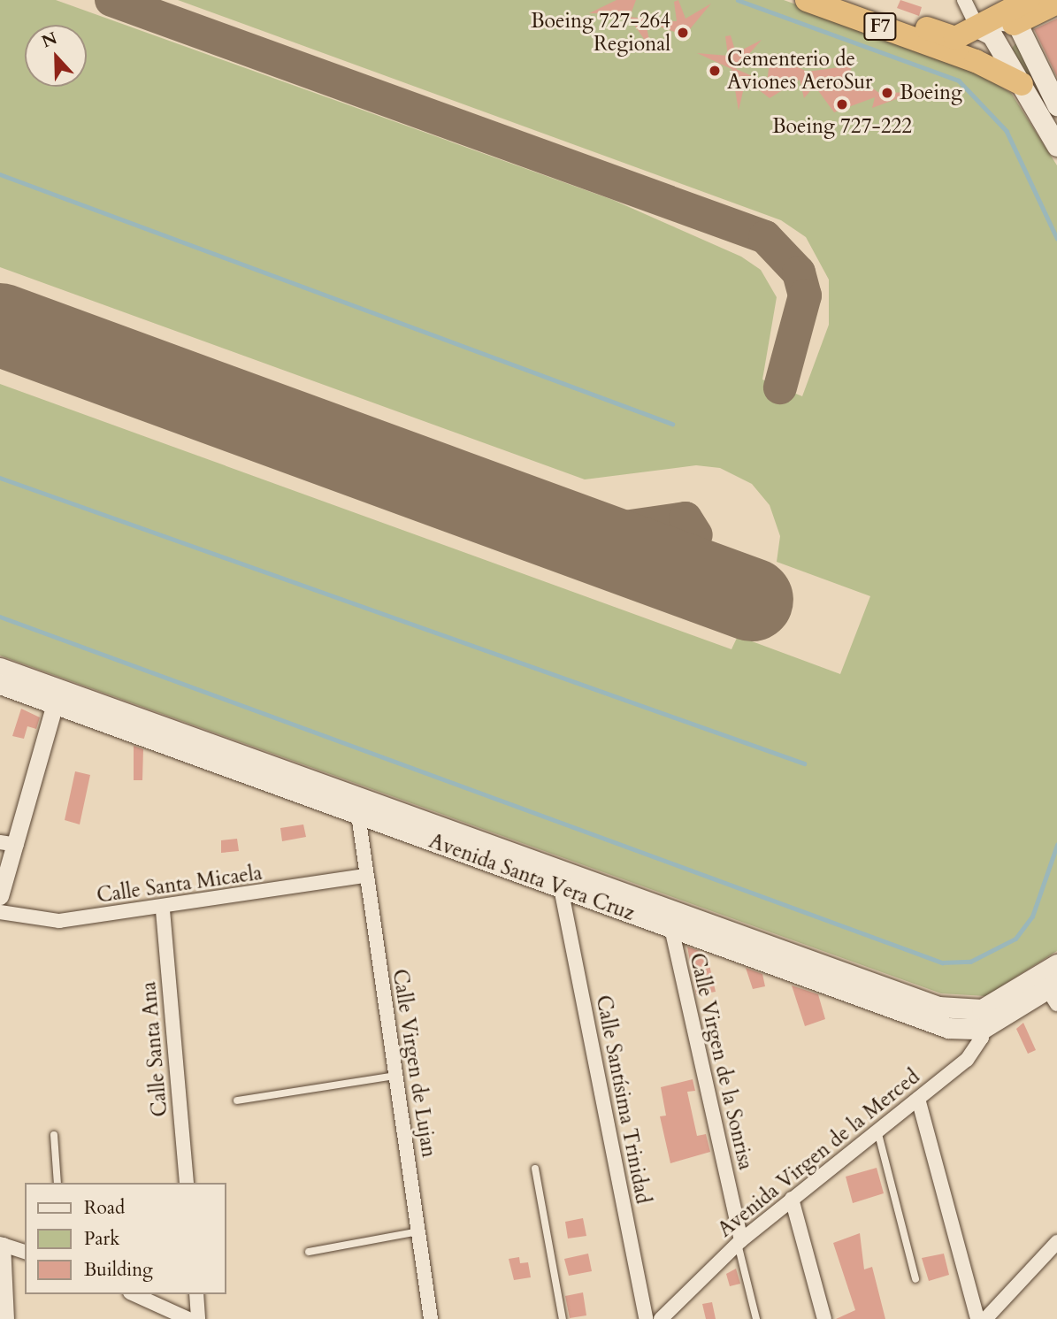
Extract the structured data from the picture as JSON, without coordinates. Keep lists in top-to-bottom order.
{
  "streets": {
    "highway": ["F7"],
    "main road": ["Avenida Santa Vera Cruz"],
    "street": [
      "Calle Santa Micaela",
      "Calle Santa Ana",
      "Calle Virgen de la Sonrisa",
      "Calle Virgen de Lujan",
      "Calle Santísima Trinidad",
      "Avenida Virgen de la Merced"
    ]
  },
  "crossings": [
    ["Avenida Santa Vera Cruz", "Calle Virgen de la Sonrisa"],
    ["Avenida Santa Vera Cruz", "Calle Virgen de Lujan"],
    ["Avenida Santa Vera Cruz", "Calle Santísima Trinidad"],
    ["Avenida Santa Vera Cruz", "Avenida Virgen de la Merced"],
    ["Calle Santa Micaela", "Calle Santa Ana"],
    ["Calle Santa Micaela", "Calle Virgen de Lujan"],
    ["Calle Virgen de la Sonrisa", "Avenida Virgen de la Merced"]
  ],
  "places": [
    "Boeing 727-264 Regional",
    "Cementerio de Aviones AeroSur",
    "Boeing",
    "Boeing 727-222"
  ],
  "legend": ["Road", "Park", "Building"],
  "north": "top"
}
